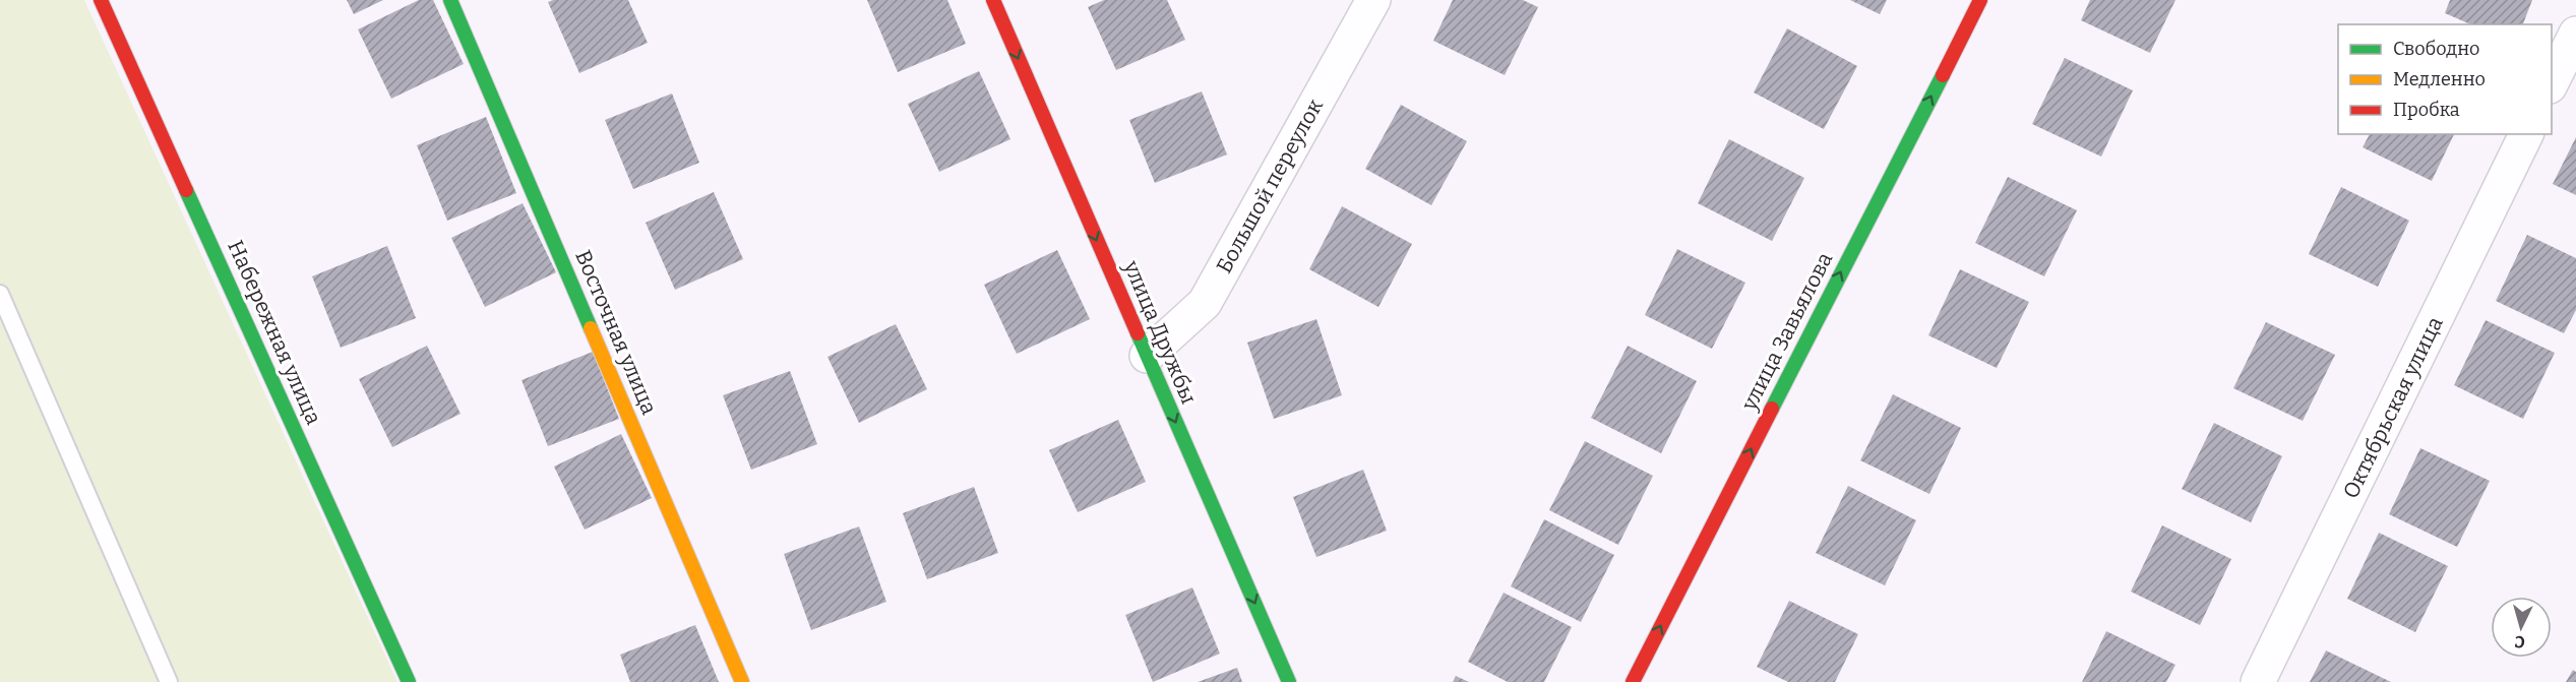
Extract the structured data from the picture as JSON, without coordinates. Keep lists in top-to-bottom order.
{
  "streets": {
    "street": [
      "Большой переулок",
      "улица Завьялова",
      "Набережная улица",
      "Восточная улица",
      "улица Дружбы",
      "Октябрьская улица"
    ]
  },
  "crossings": [
    ["Большой переулок", "улица Дружбы"]
  ],
  "one_way": ["улица Завьялова", "улица Дружбы"],
  "legend": ["Свободно", "Медленно", "Пробка"],
  "north": "bottom"
}
